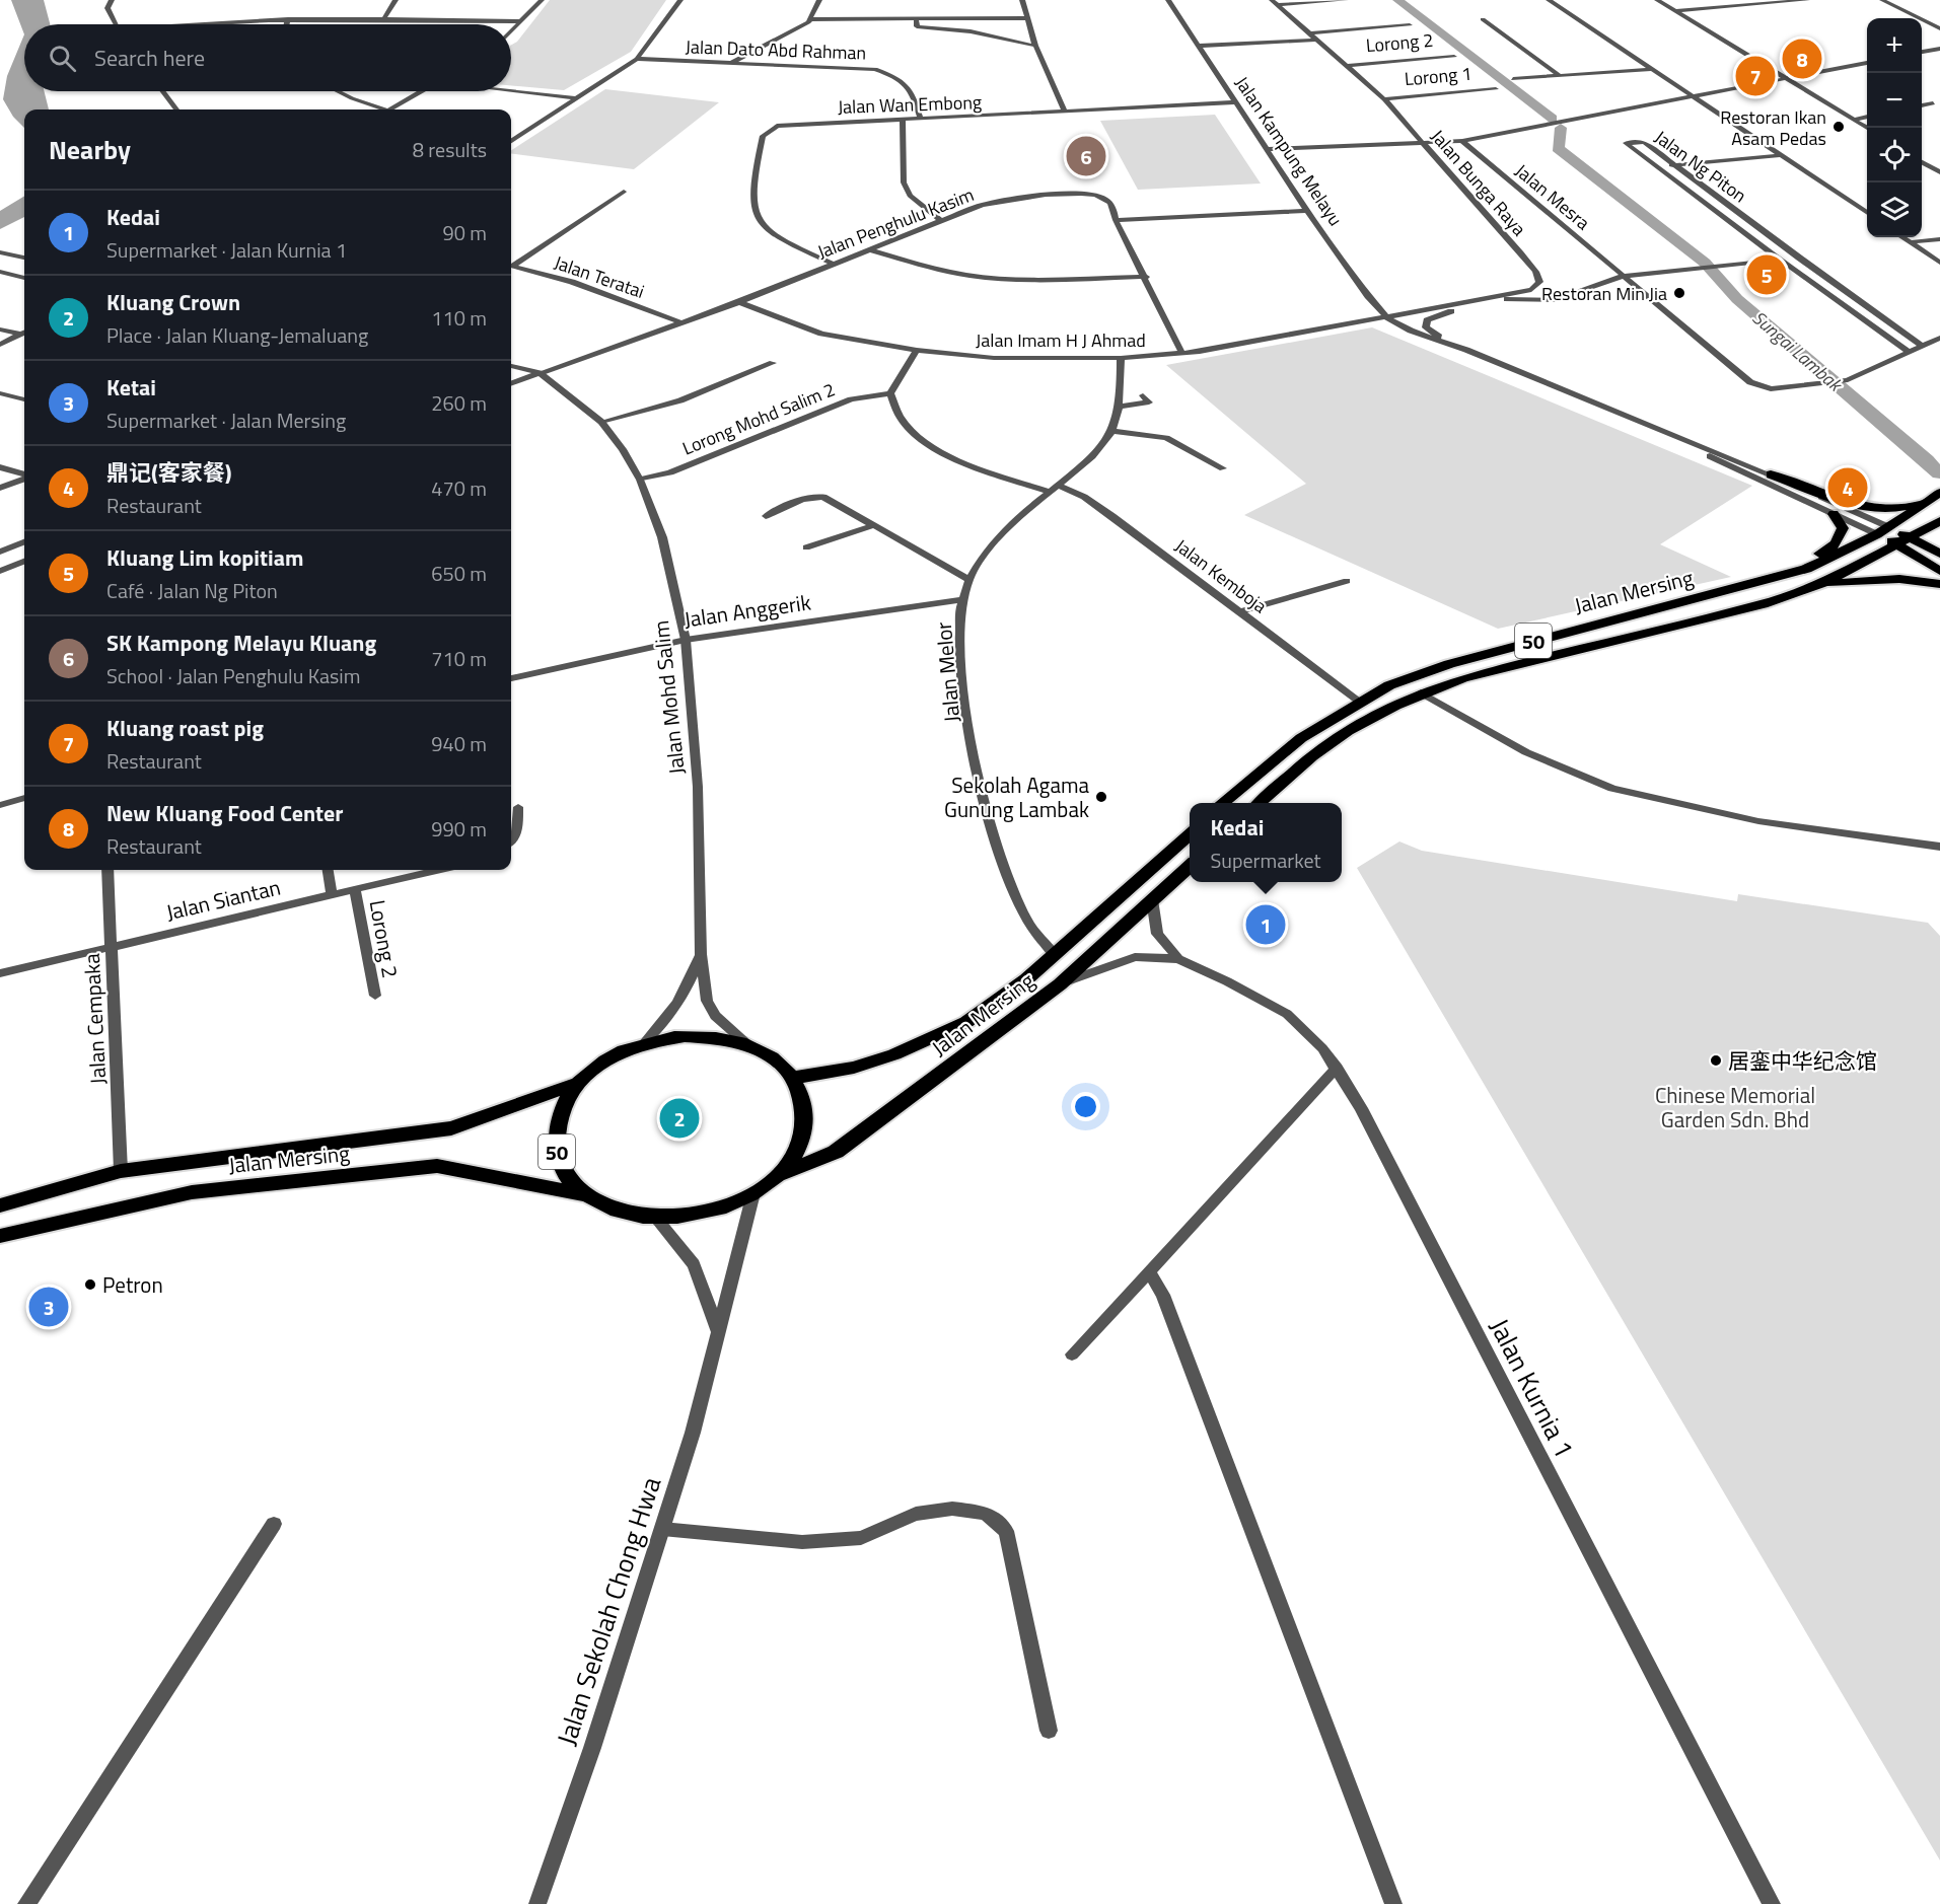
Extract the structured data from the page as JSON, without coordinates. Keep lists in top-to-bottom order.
{
  "streets": {
    "highway": ["Jalan Mersing", "50"],
    "street": [
      "Lorong 2",
      "Jalan Dato Abd Rahman",
      "Lorong 1",
      "Jalan Wan Embong",
      "Jalan Kampung Melayu",
      "Jalan Ng Piton",
      "Jalan Bunga Raya",
      "Jalan Mesra",
      "Jalan Penghulu Kasim",
      "Jalan Teratai",
      "Jalan Imam H J Ahmad",
      "Lorong Mohd Salim 2",
      "Jalan Kemboja",
      "Jalan Anggerik",
      "Jalan Melor",
      "Jalan Mohd Salim",
      "Jalan Siantan",
      "Jalan Cempaka",
      "Jalan Kurnia 1",
      "Jalan Sekolah Chong Hwa"
    ]
  },
  "crossings": [
    ["Lorong 2", "Jalan Bunga Raya"],
    ["Lorong 2", "Jalan Siantan"],
    ["Jalan Dato Abd Rahman", "Jalan Wan Embong"],
    ["Lorong 1", "Jalan Bunga Raya"],
    ["Jalan Wan Embong", "Jalan Kampung Melayu"],
    ["Jalan Wan Embong", "Jalan Penghulu Kasim"],
    ["Jalan Kampung Melayu", "Jalan Imam H J Ahmad"],
    ["Jalan Ng Piton", "Jalan Mesra"],
    ["Jalan Penghulu Kasim", "Jalan Teratai"],
    ["Jalan Penghulu Kasim", "Jalan Imam H J Ahmad"],
    ["Jalan Penghulu Kasim", "Jalan Mohd Salim"],
    ["Jalan Imam H J Ahmad", "Jalan Melor"],
    ["Lorong Mohd Salim 2", "Jalan Kemboja"],
    ["Lorong Mohd Salim 2", "Jalan Mohd Salim"],
    ["Jalan Kemboja", "Jalan Mersing"],
    ["Jalan Kemboja", "Jalan Melor"],
    ["Jalan Mersing", "50"],
    ["Jalan Mersing", "Jalan Melor"],
    ["Jalan Mersing", "Jalan Mohd Salim"],
    ["Jalan Mersing", "Jalan Cempaka"],
    ["Jalan Mersing", "Jalan Sekolah Chong Hwa"],
    ["Jalan Anggerik", "Jalan Melor"],
    ["Jalan Anggerik", "Jalan Mohd Salim"],
    ["50", "Jalan Mohd Salim"],
    ["50", "Jalan Sekolah Chong Hwa"],
    ["Jalan Mohd Salim", "Jalan Sekolah Chong Hwa"],
    ["Jalan Siantan", "Jalan Cempaka"]
  ],
  "water": ["Sungai Lambak"],
  "parks": ["Chinese Memorial Garden Sdn. Bhd"],
  "places": [
    "Restoran Ikan Asam Pedas",
    "Restoran Min Jia",
    "Sekolah Agama Gunung Lambak",
    "居銮中华纪念馆",
    "Petron"
  ],
  "page": {
    "map_buttons": ["+", "−"],
    "search": "Search here",
    "pins": [
      "8",
      "7",
      "6",
      "5",
      "4",
      "1",
      "2",
      "3"
    ],
    "heading": ["Nearby", "8 results"],
    "list": [
      {
        "mark": "1",
        "name": "Kedai",
        "note": "Supermarket · Jalan Kurnia 1",
        "value": "90 m"
      },
      {
        "mark": "2",
        "name": "Kluang Crown",
        "note": "Place · Jalan Kluang-Jemaluang",
        "value": "110 m"
      },
      {
        "mark": "3",
        "name": "Ketai",
        "note": "Supermarket · Jalan Mersing",
        "value": "260 m"
      },
      {
        "mark": "4",
        "name": "鼎记(客家餐)",
        "note": "Restaurant",
        "value": "470 m"
      },
      {
        "mark": "5",
        "name": "Kluang Lim kopitiam",
        "note": "Café · Jalan Ng Piton",
        "value": "650 m"
      },
      {
        "mark": "6",
        "name": "SK Kampong Melayu Kluang",
        "note": "School · Jalan Penghulu Kasim",
        "value": "710 m"
      },
      {
        "mark": "7",
        "name": "Kluang roast pig",
        "note": "Restaurant",
        "value": "940 m"
      },
      {
        "mark": "8",
        "name": "New Kluang Food Center",
        "note": "Restaurant",
        "value": "990 m"
      }
    ],
    "popup": ["Kedai", "Supermarket"]
  }
}
